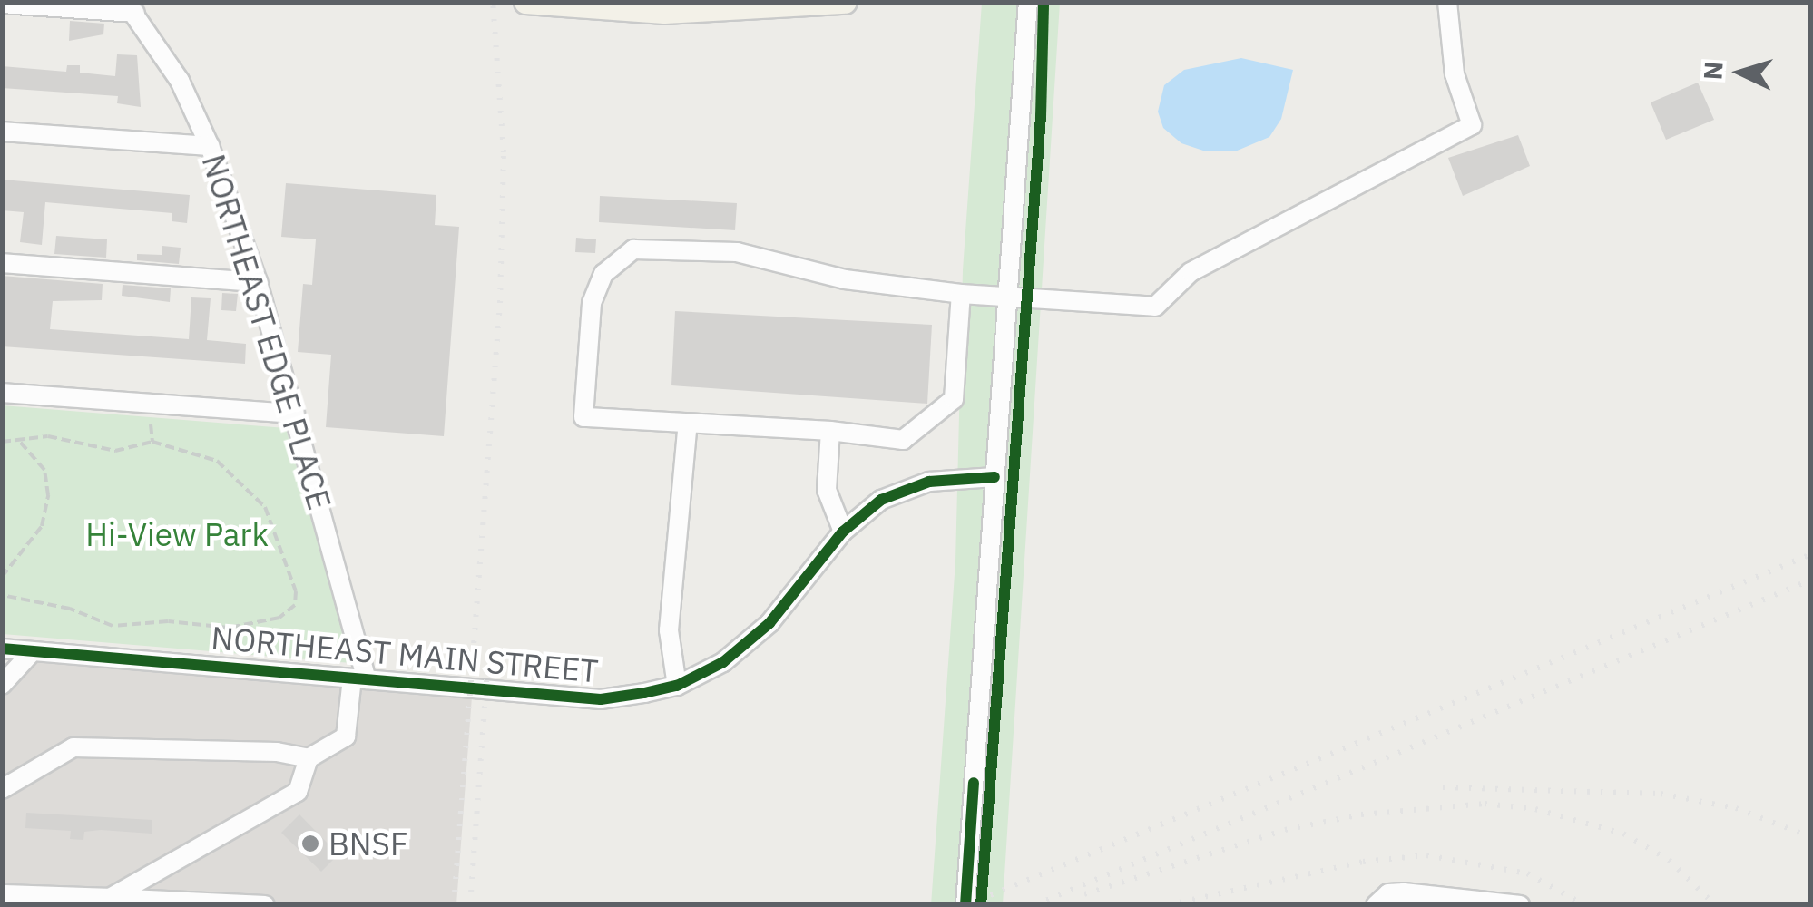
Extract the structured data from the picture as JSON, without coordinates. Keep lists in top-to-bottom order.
{
  "streets": {
    "street": ["NORTHEAST EDGE PLACE", "NORTHEAST MAIN STREET"]
  },
  "crossings": [
    ["NORTHEAST EDGE PLACE", "NORTHEAST MAIN STREET"]
  ],
  "parks": ["Hi-View Park"],
  "places": ["BNSF"],
  "north": "left"
}
